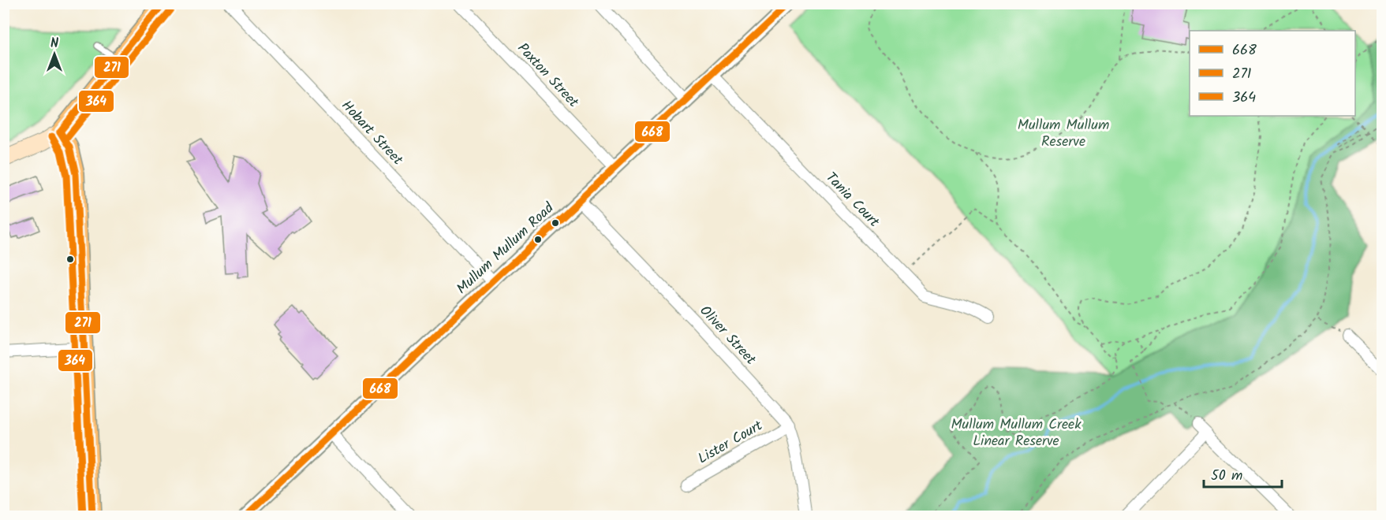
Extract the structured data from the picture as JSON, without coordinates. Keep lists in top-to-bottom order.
{
  "streets": {
    "street": [
      "Paxton Street",
      "Hobart Street",
      "Tania Court",
      "Mullum Mullum Road",
      "Oliver Street",
      "Lister Court"
    ]
  },
  "crossings": [
    ["Paxton Street", "Mullum Mullum Road"],
    ["Hobart Street", "Mullum Mullum Road"],
    ["Tania Court", "Mullum Mullum Road"],
    ["Mullum Mullum Road", "Oliver Street"],
    ["Oliver Street", "Lister Court"]
  ],
  "parks": ["Mullum Mullum Reserve", "Mullum Mullum Creek Linear Reserve"],
  "lines": ["transit line 668", "transit line 271", "transit line 364"],
  "legend": ["668", "271", "364"],
  "scale_bar": "50 m",
  "north": "top"
}
